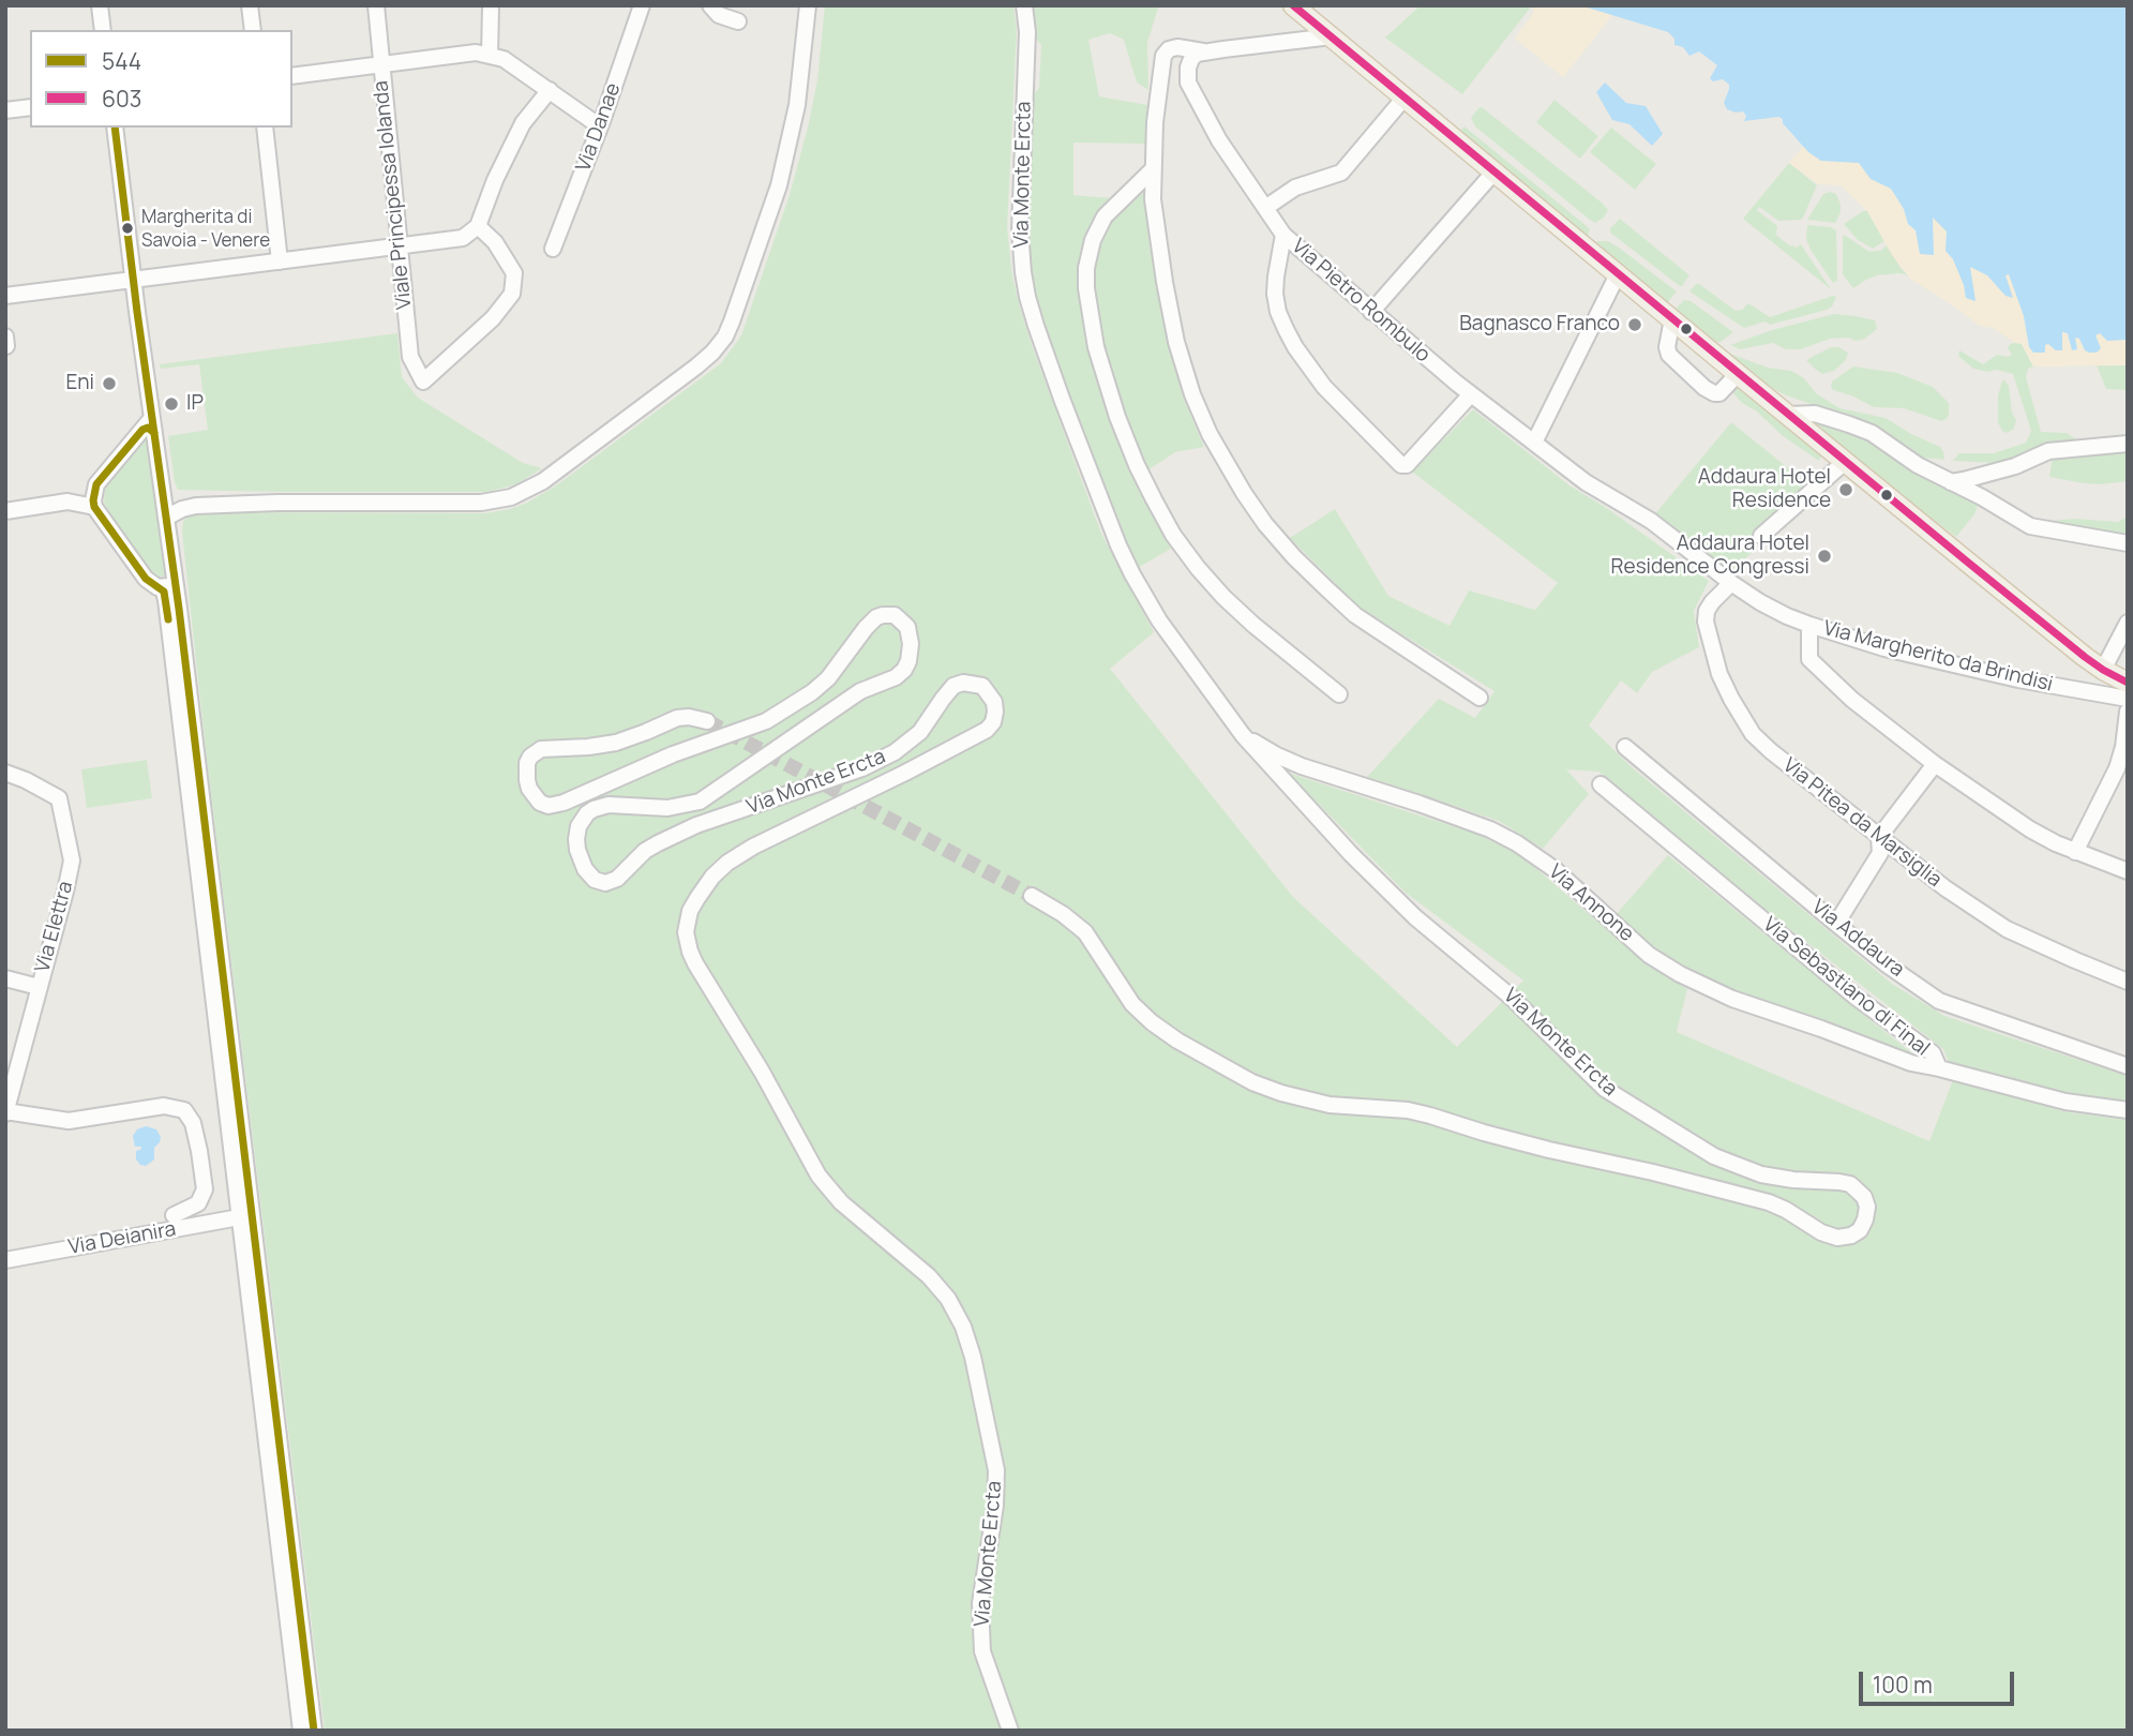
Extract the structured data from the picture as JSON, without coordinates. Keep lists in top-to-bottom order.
{
  "streets": {
    "street": [
      "Via Danae",
      "Via Monte Ercta",
      "Viale Principessa Iolanda",
      "Via Pietro Rombulo",
      "Via Margherito da Brindisi",
      "Via Pitea da Marsiglia",
      "Via Annone",
      "Via Elettra",
      "Via Addaura",
      "Via Sebastiano di Final",
      "Via Deianira"
    ]
  },
  "crossings": [
    ["Via Monte Ercta", "Via Annone"],
    ["Via Pietro Rombulo", "Via Margherito da Brindisi"],
    ["Via Margherito da Brindisi", "Via Pitea da Marsiglia"],
    ["Via Annone", "Via Sebastiano di Final"]
  ],
  "places": [
    "Margherita di Savoia - Venere",
    "Bagnasco Franco",
    "Eni",
    "IP",
    "Addaura Hotel Residence",
    "Addaura Hotel Residence Congressi"
  ],
  "lines": ["transit line 603", "transit line 544"],
  "legend": ["544", "603"],
  "scale_bar": "100 m"
}
